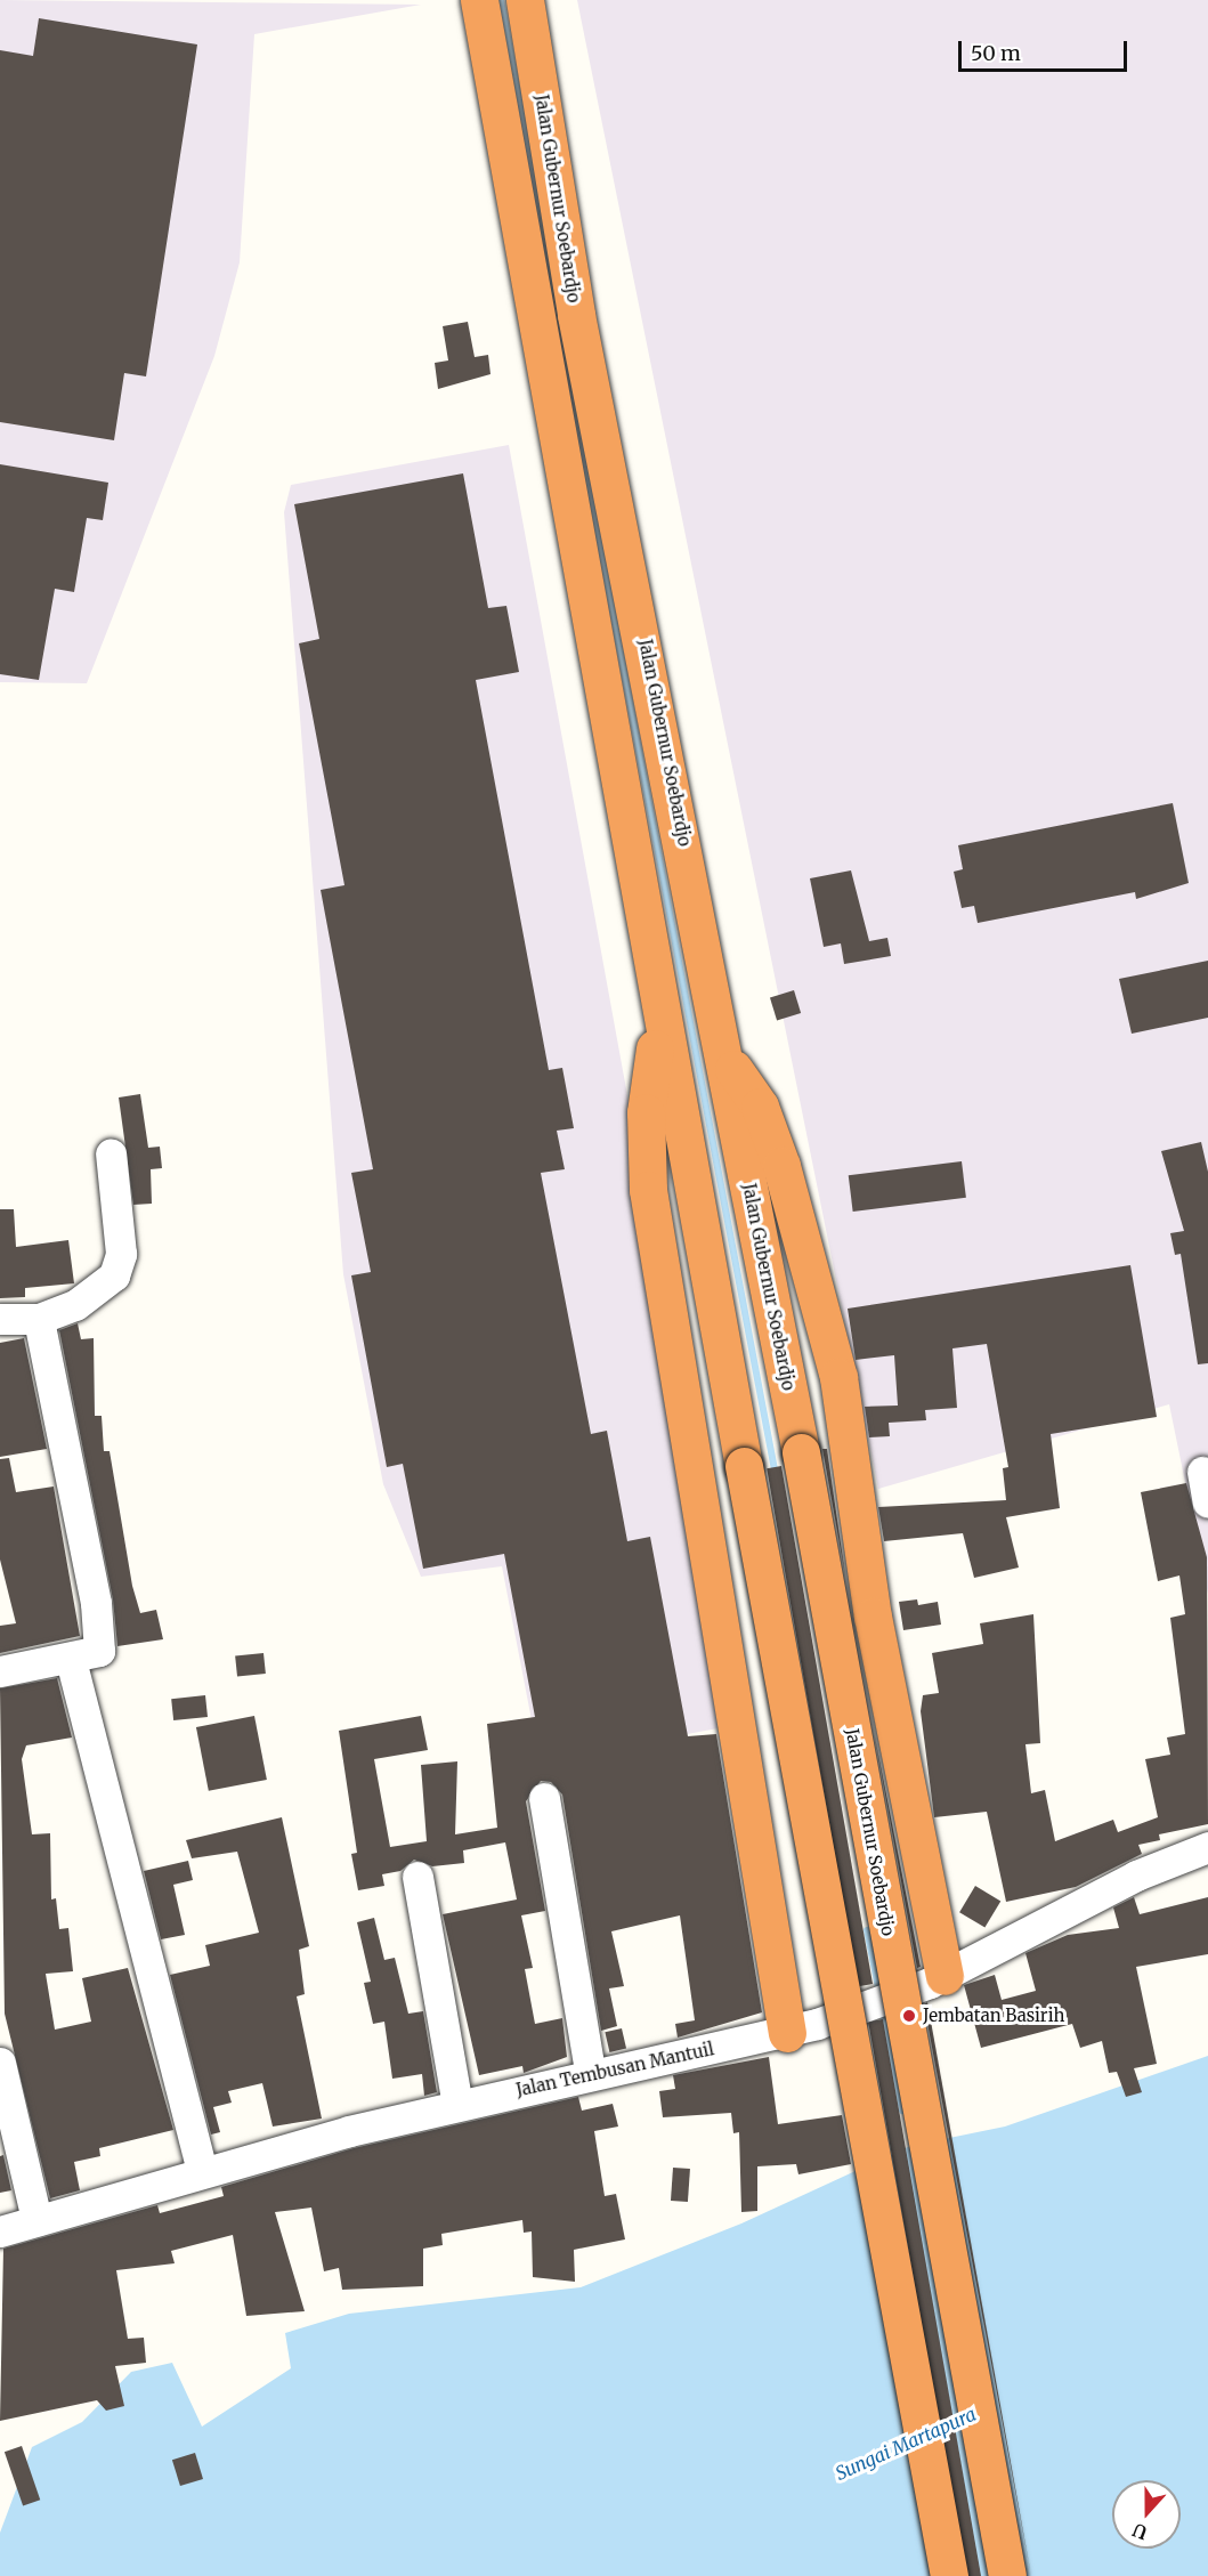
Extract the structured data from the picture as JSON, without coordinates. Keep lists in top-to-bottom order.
{
  "streets": {
    "highway": ["Jalan Gubernur Soebardjo"],
    "street": ["Jalan Tembusan Mantuil"]
  },
  "water": ["Sungai Martapura"],
  "places": ["Jembatan Basirih"],
  "scale_bar": "50 m",
  "north": "bottom"
}
